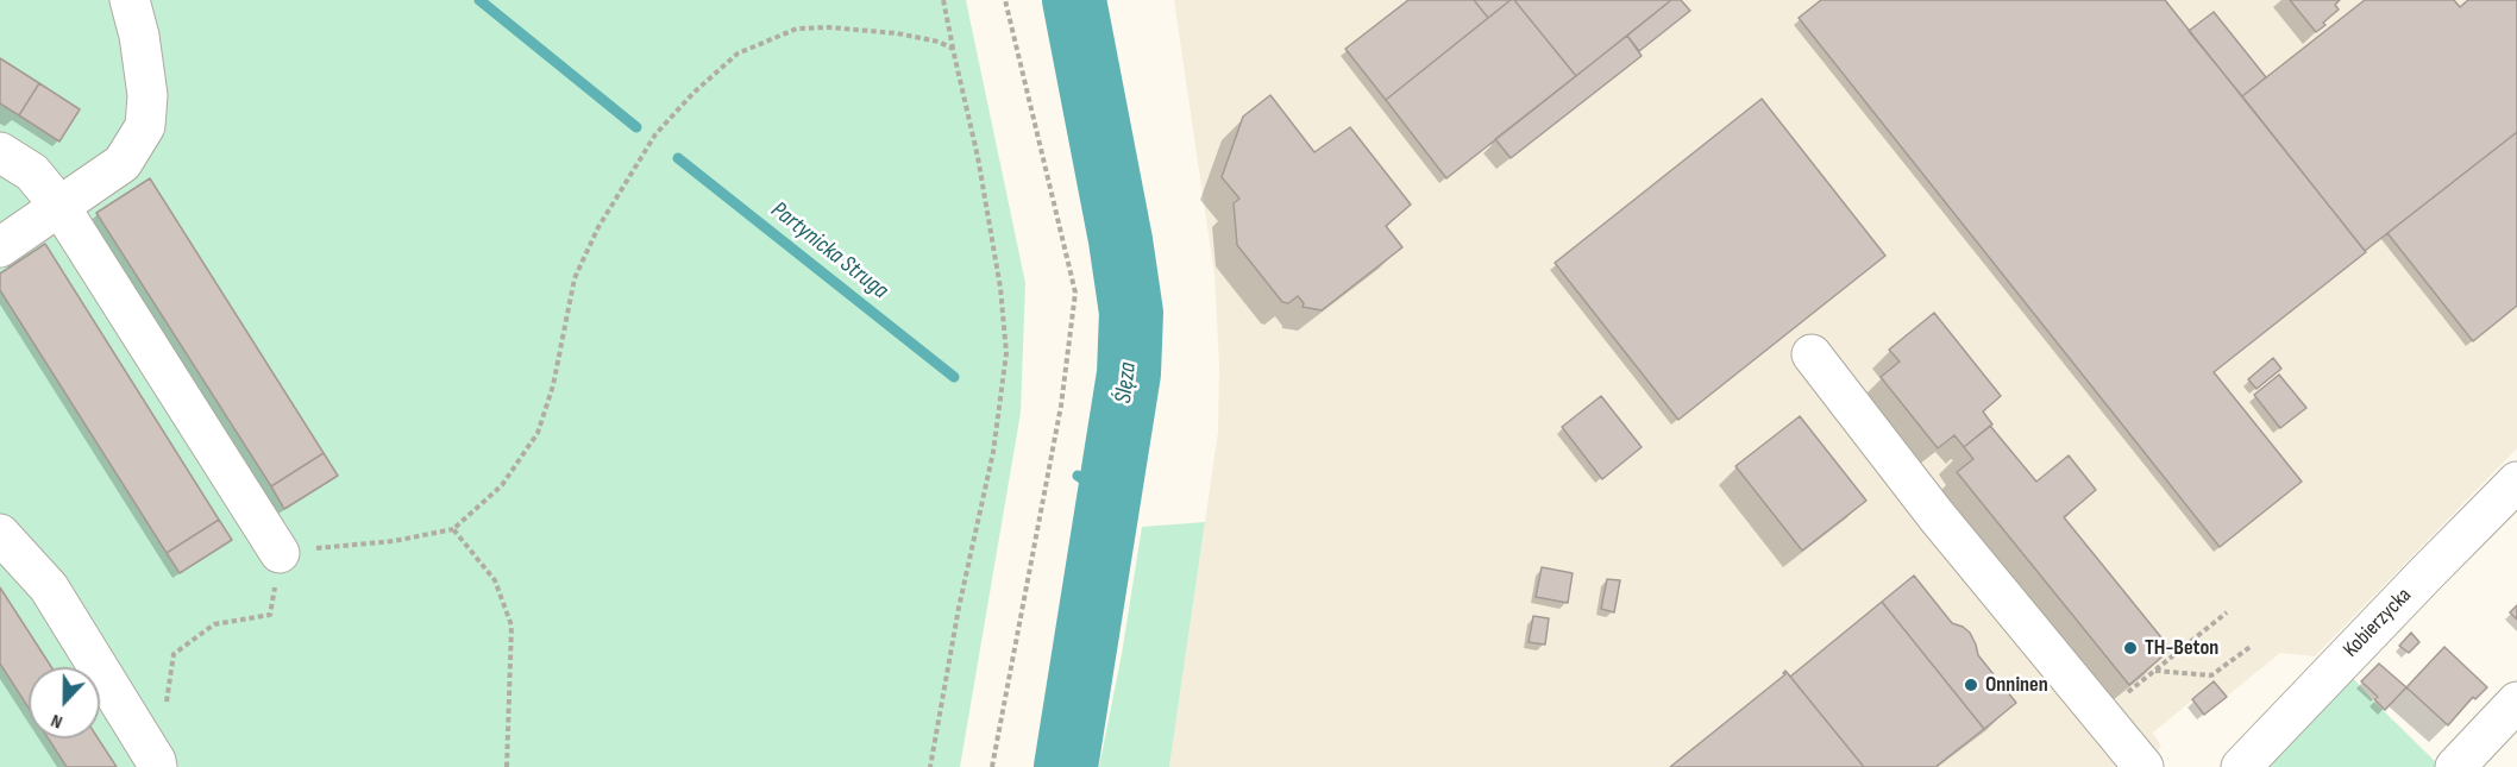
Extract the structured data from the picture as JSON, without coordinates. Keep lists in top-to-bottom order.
{
  "streets": {
    "street": ["Kobierzycka"]
  },
  "water": ["Partynicka Struga", "Ślęza"],
  "places": ["TH-Beton", "Onninen"],
  "north": "bottom"
}
